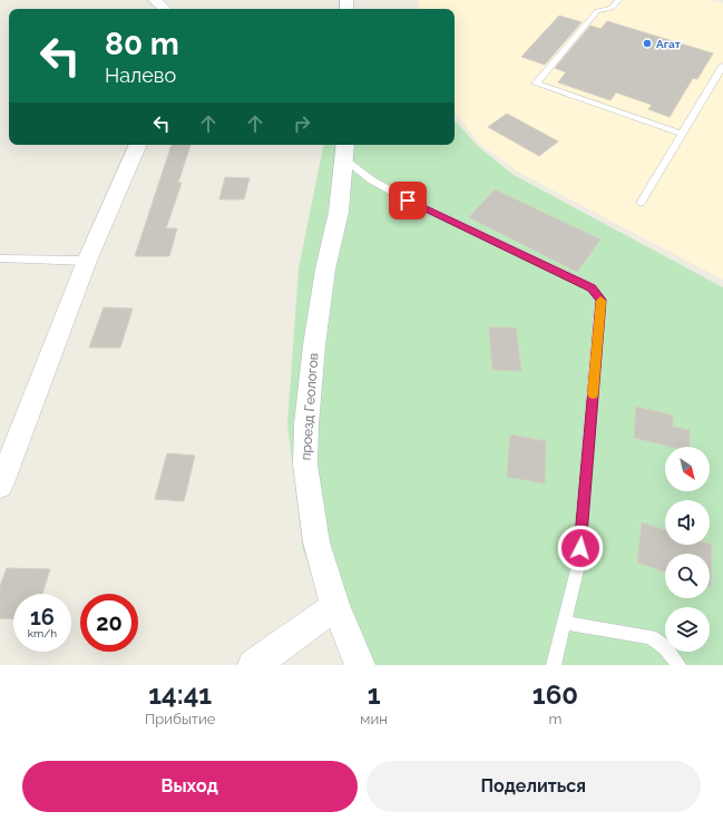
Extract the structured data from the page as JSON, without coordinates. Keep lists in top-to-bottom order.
{
  "streets": {
    "street": ["проезд Геологов"]
  },
  "places": ["Агат"],
  "north": "bottom right",
  "page": {
    "turn": ["80 m", "Налево"],
    "speed": "16 km/h",
    "limit": "20",
    "eta": [
      "14:41",
      "Прибытие",
      "1",
      "мин",
      "160",
      "m"
    ],
    "buttons": ["Выход", "Поделиться"]
  }
}
